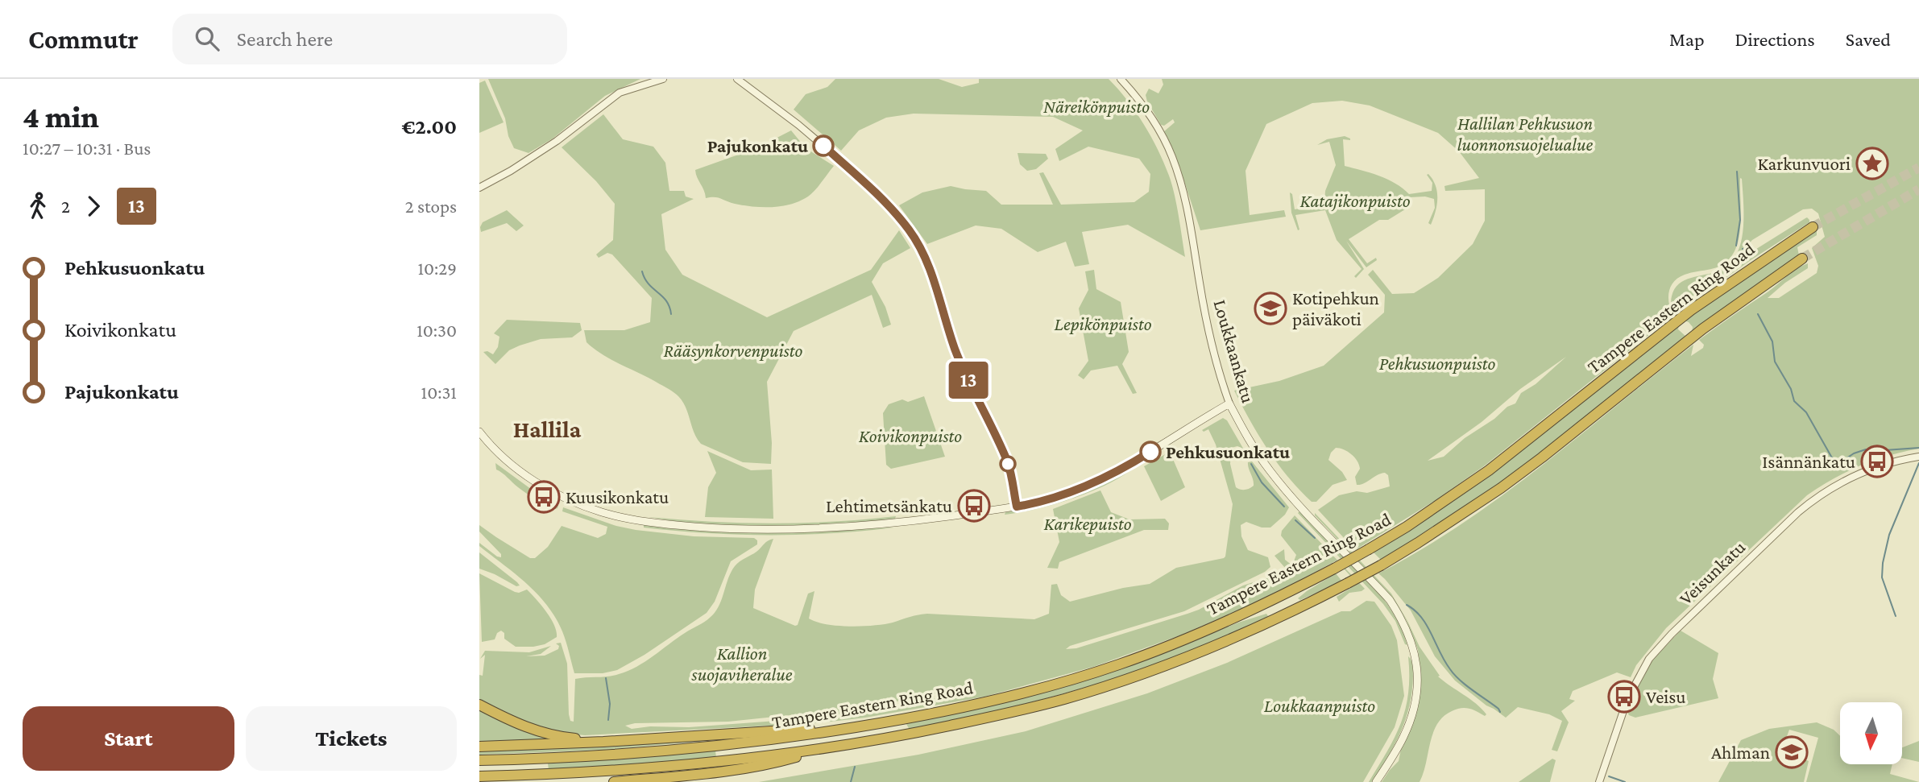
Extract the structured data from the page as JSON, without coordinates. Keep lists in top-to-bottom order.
{
  "streets": {
    "highway": ["Tampere Eastern Ring Road"],
    "main road": ["Loukkaankatu"],
    "street": ["Veisunkatu"]
  },
  "districts": ["Hallila"],
  "parks": [
    "Näreikönpuisto",
    "Hallilan Pehkusuon luonnonsuojelualue",
    "Katajikonpuisto",
    "Lepikönpuisto",
    "Rääsynkorvenpuisto",
    "Pehkusuonpuisto",
    "Koivikonpuisto",
    "Karikepuisto",
    "Kallion suojaviheralue",
    "Loukkaanpuisto"
  ],
  "places": {
    "other": ["Pajukonkatu", "Pehkusuonkatu"],
    "place": ["Karkunvuori"],
    "school or university": ["Kotipehkun päiväkoti", "Ahlman"],
    "bus stop": [
      "Isännänkatu",
      "Kuusikonkatu",
      "Lehtimetsänkatu",
      "Veisu"
    ]
  },
  "lines": ["bus line 13"],
  "north": "bottom",
  "page": {
    "header": "Commutr",
    "search": "Search here",
    "nav": ["Map", "Directions", "Saved"],
    "heading": ["4 min", "10:27 – 10:31 · Bus", "€2.00"],
    "on_map": "13",
    "legs": ["2", "13", "2 stops"],
    "list": [
      {
        "name": "Pehkusuonkatu",
        "value": "10:29"
      },
      {
        "name": "Koivikonkatu",
        "value": "10:30"
      },
      {
        "name": "Pajukonkatu",
        "value": "10:31"
      }
    ],
    "buttons": ["Start", "Tickets"]
  }
}
